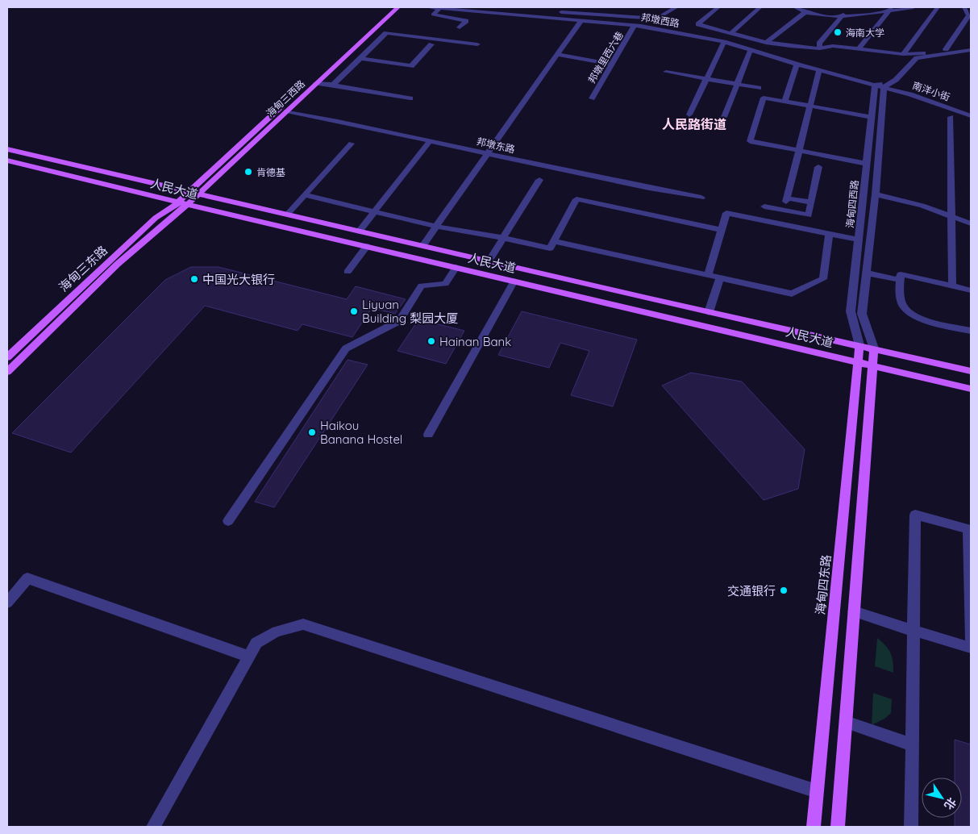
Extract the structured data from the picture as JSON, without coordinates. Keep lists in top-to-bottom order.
{
  "streets": {
    "main road": [
      "海甸三西路",
      "人民大道",
      "海甸三东路",
      "海甸四东路"
    ],
    "street": [
      "邦墩西路",
      "邦墩里西六巷",
      "南洋小街",
      "邦墩东路",
      "海甸四西路"
    ]
  },
  "crossings": [
    ["邦墩西路", "邦墩里西六巷"],
    ["邦墩西路", "南洋小街"],
    ["邦墩西路", "海甸四西路"],
    ["南洋小街", "海甸四西路"],
    ["海甸三西路", "邦墩东路"],
    ["海甸三西路", "人民大道"],
    ["海甸三西路", "海甸三东路"],
    ["人民大道", "海甸四西路"],
    ["人民大道", "海甸三东路"],
    ["人民大道", "海甸四东路"],
    ["海甸四西路", "海甸四东路"]
  ],
  "districts": ["人民路街道"],
  "places": [
    "海南大学",
    "肯德基",
    "中国光大银行",
    "Liyuan Building 梨园大厦",
    "Hainan Bank",
    "Haikou Banana Hostel",
    "交通银行"
  ],
  "north": "bottom right"
}
